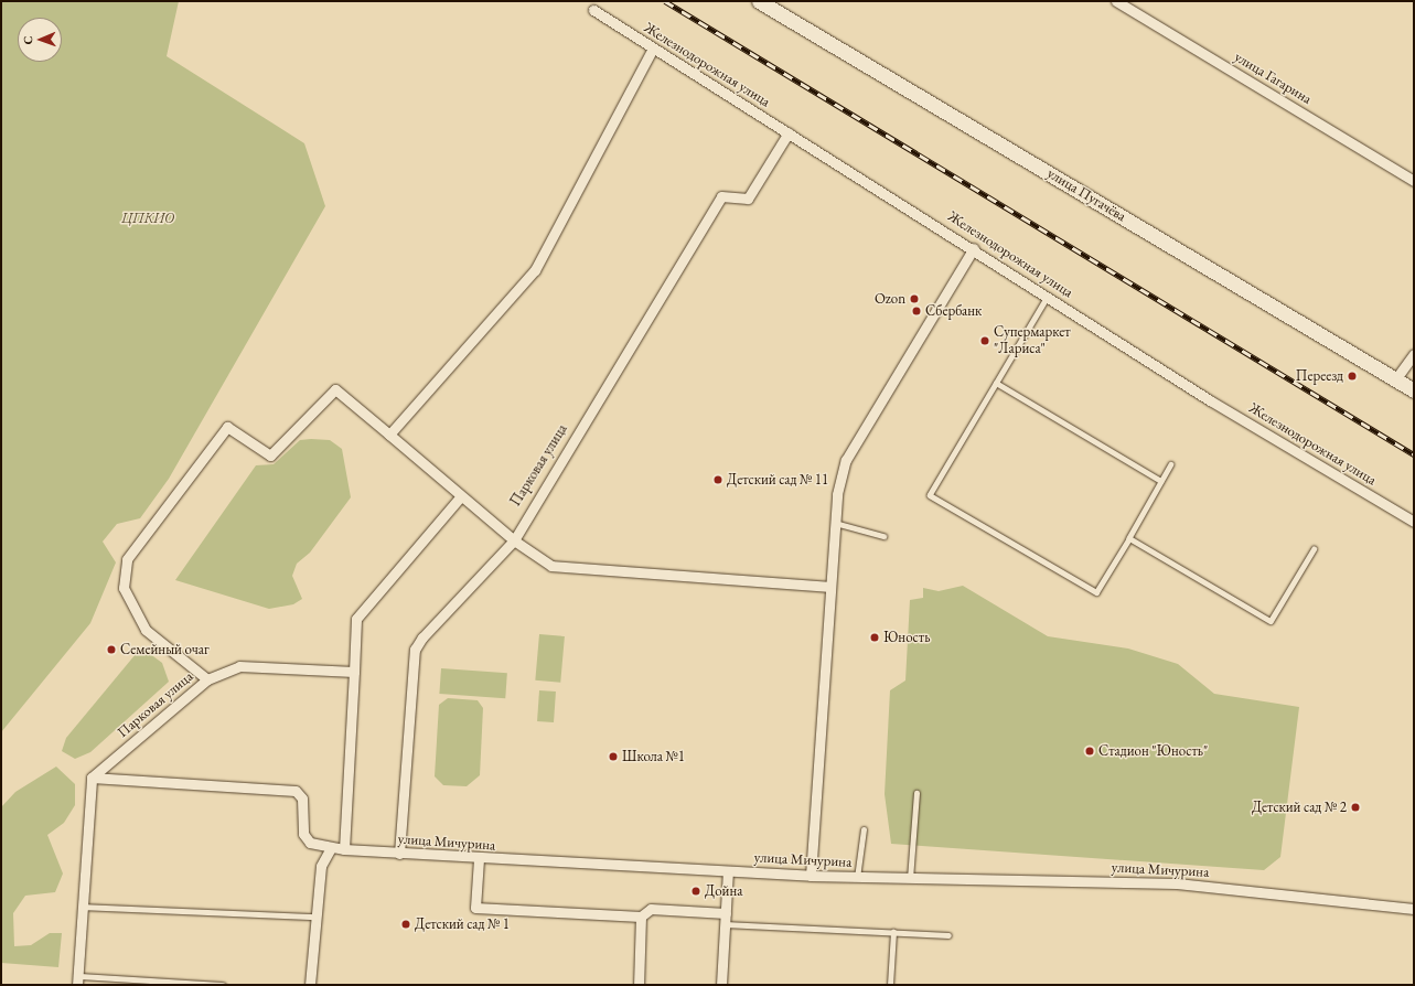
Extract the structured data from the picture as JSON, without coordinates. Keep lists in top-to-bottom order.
{
  "streets": {
    "street": [
      "Железнодорожная улица",
      "улица Гагарина",
      "улица Пугачёва",
      "Парковая улица",
      "улица Мичурина"
    ]
  },
  "crossings": [
    ["Железнодорожная улица", "Парковая улица"],
    ["Парковая улица", "улица Мичурина"]
  ],
  "parks": ["ЦПКИО"],
  "places": [
    "Ozon",
    "Сбербанк",
    "Супермаркет \"Лариса\"",
    "Переезд",
    "Детский сад № 11",
    "Юность",
    "Семейный очаг",
    "Стадион \"Юность\"",
    "Школа №1",
    "Детский сад № 2",
    "Дойна",
    "Детский сад № 1"
  ],
  "north": "left"
}
